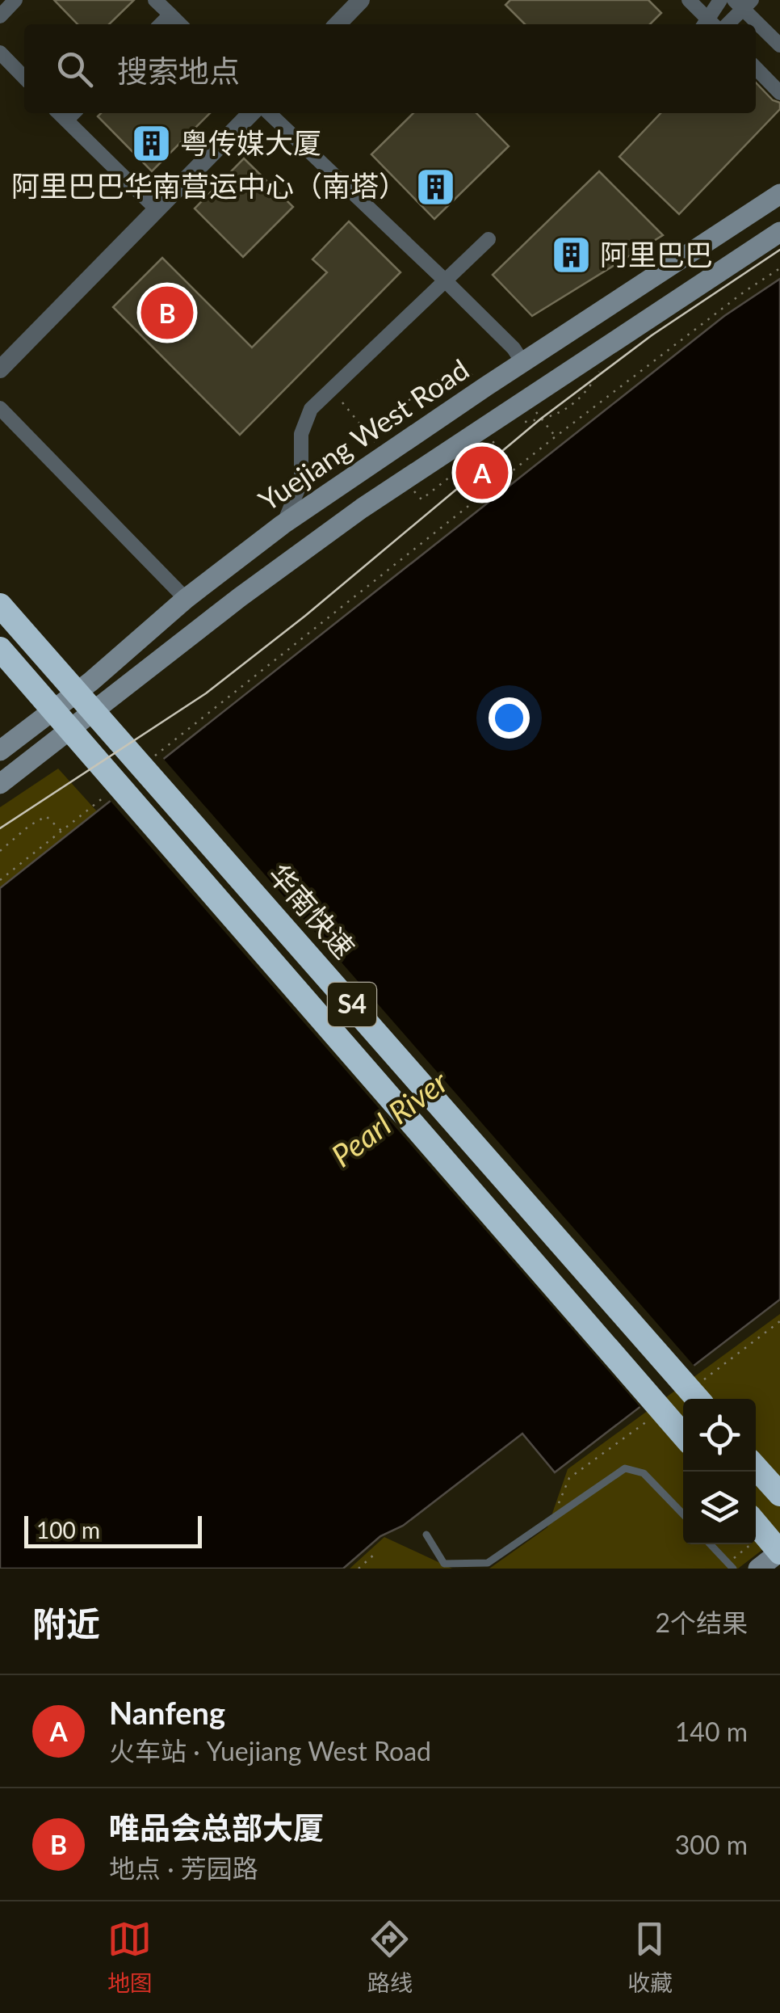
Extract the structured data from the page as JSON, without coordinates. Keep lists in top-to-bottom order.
{
  "streets": {
    "highway": ["华南快速", "S4"],
    "main road": ["Yuejiang West Road"]
  },
  "water": ["Pearl River"],
  "places": {
    "building": ["粤传媒大厦", "阿里巴巴华南营运中心（南塔）", "阿里巴巴"]
  },
  "scale_bar": "100 m",
  "page": {
    "search": "搜索地点",
    "pins": ["B", "A"],
    "scale": "100 m",
    "heading": ["附近", "2个结果"],
    "list": [
      {
        "mark": "A",
        "name": "Nanfeng",
        "note": "火车站 · Yuejiang West Road",
        "value": "140 m"
      },
      {
        "mark": "B",
        "name": "唯品会总部大厦",
        "note": "地点 · 芳园路",
        "value": "300 m"
      }
    ],
    "nav": ["地图", "路线", "收藏"]
  }
}
